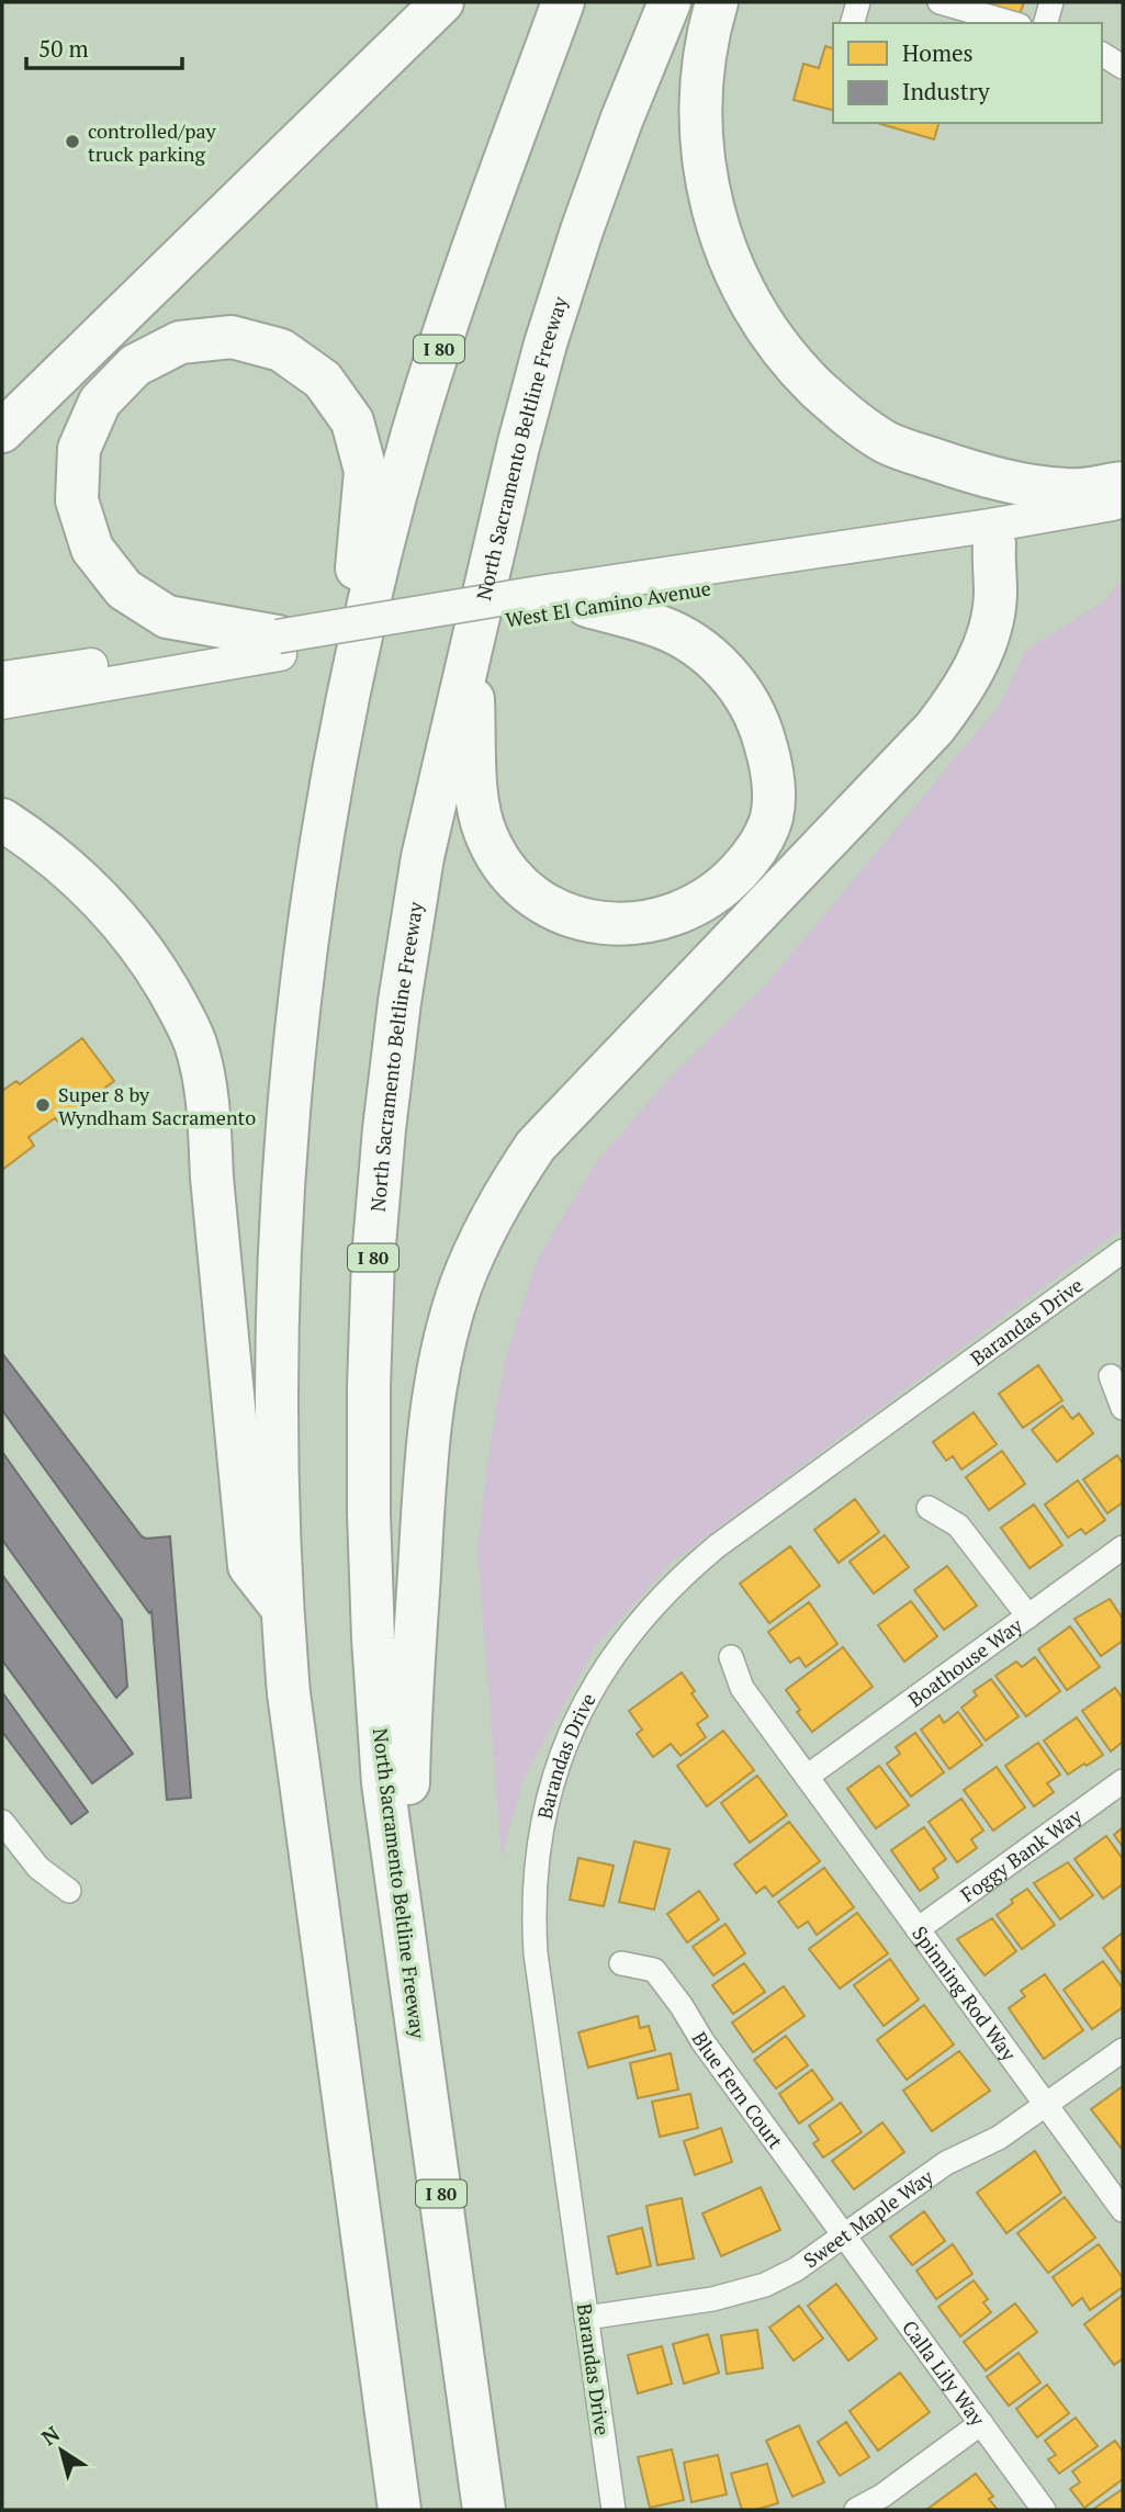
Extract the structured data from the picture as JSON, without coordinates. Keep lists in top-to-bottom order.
{
  "streets": {
    "highway": ["I 80", "North Sacramento Beltline Freeway"],
    "main road": ["West El Camino Avenue"],
    "street": [
      "Barandas Drive",
      "Boathouse Way",
      "Foggy Bank Way",
      "Spinning Rod Way",
      "Blue Fern Court",
      "Sweet Maple Way",
      "Calla Lily Way"
    ]
  },
  "crossings": [
    ["Barandas Drive", "Sweet Maple Way"],
    ["Boathouse Way", "Spinning Rod Way"],
    ["Foggy Bank Way", "Spinning Rod Way"],
    ["Spinning Rod Way", "Sweet Maple Way"],
    ["Blue Fern Court", "Sweet Maple Way"],
    ["Blue Fern Court", "Calla Lily Way"],
    ["Sweet Maple Way", "Calla Lily Way"]
  ],
  "places": ["controlled/pay truck parking", "Super 8 by Wyndham Sacramento"],
  "legend": ["Homes", "Industry"],
  "scale_bar": "50 m",
  "north": "top left"
}
